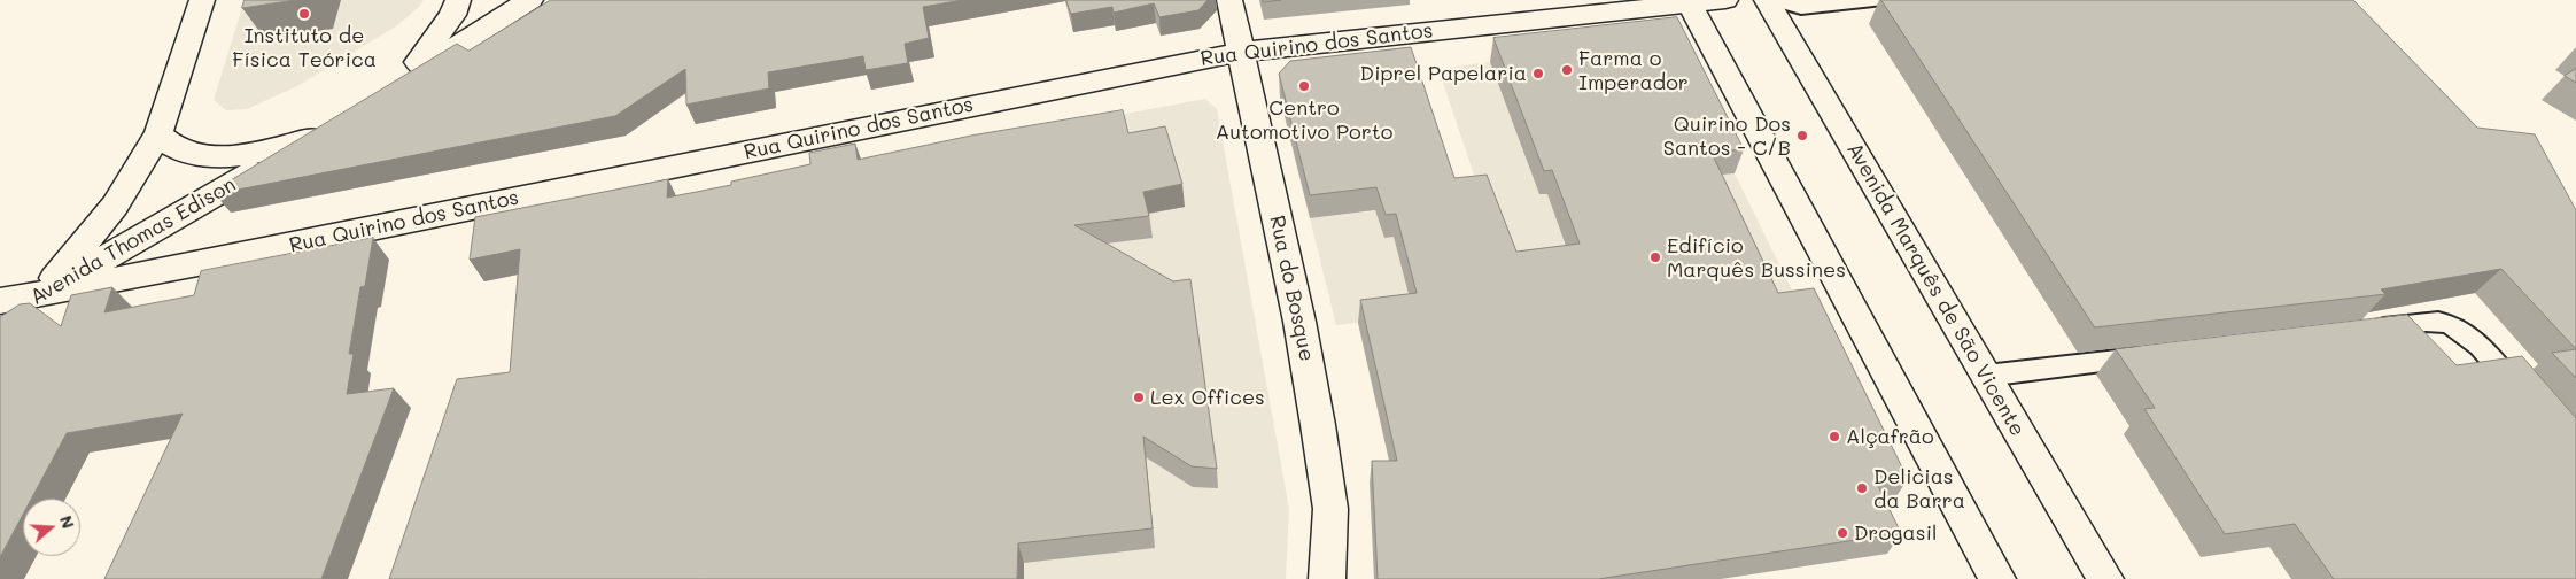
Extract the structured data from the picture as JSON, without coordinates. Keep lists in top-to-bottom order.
{
  "streets": {
    "street": [
      "Rua Quirino dos Santos",
      "Avenida Thomas Edison",
      "Rua do Bosque",
      "Avenida Marquês de São Vicente"
    ]
  },
  "crossings": [
    ["Rua Quirino dos Santos", "Avenida Thomas Edison"],
    ["Rua Quirino dos Santos", "Rua do Bosque"]
  ],
  "places": [
    "Instituto de Física Teórica",
    "Farma o Imperador",
    "Diprel Papelaria",
    "Centro Automotivo Porto",
    "Quirino Dos Santos - C/B",
    "Edifício Marquês Bussines",
    "Lex Offices",
    "Alçafrão",
    "Delicias da Barra",
    "Drogasil"
  ],
  "north": "right"
}
